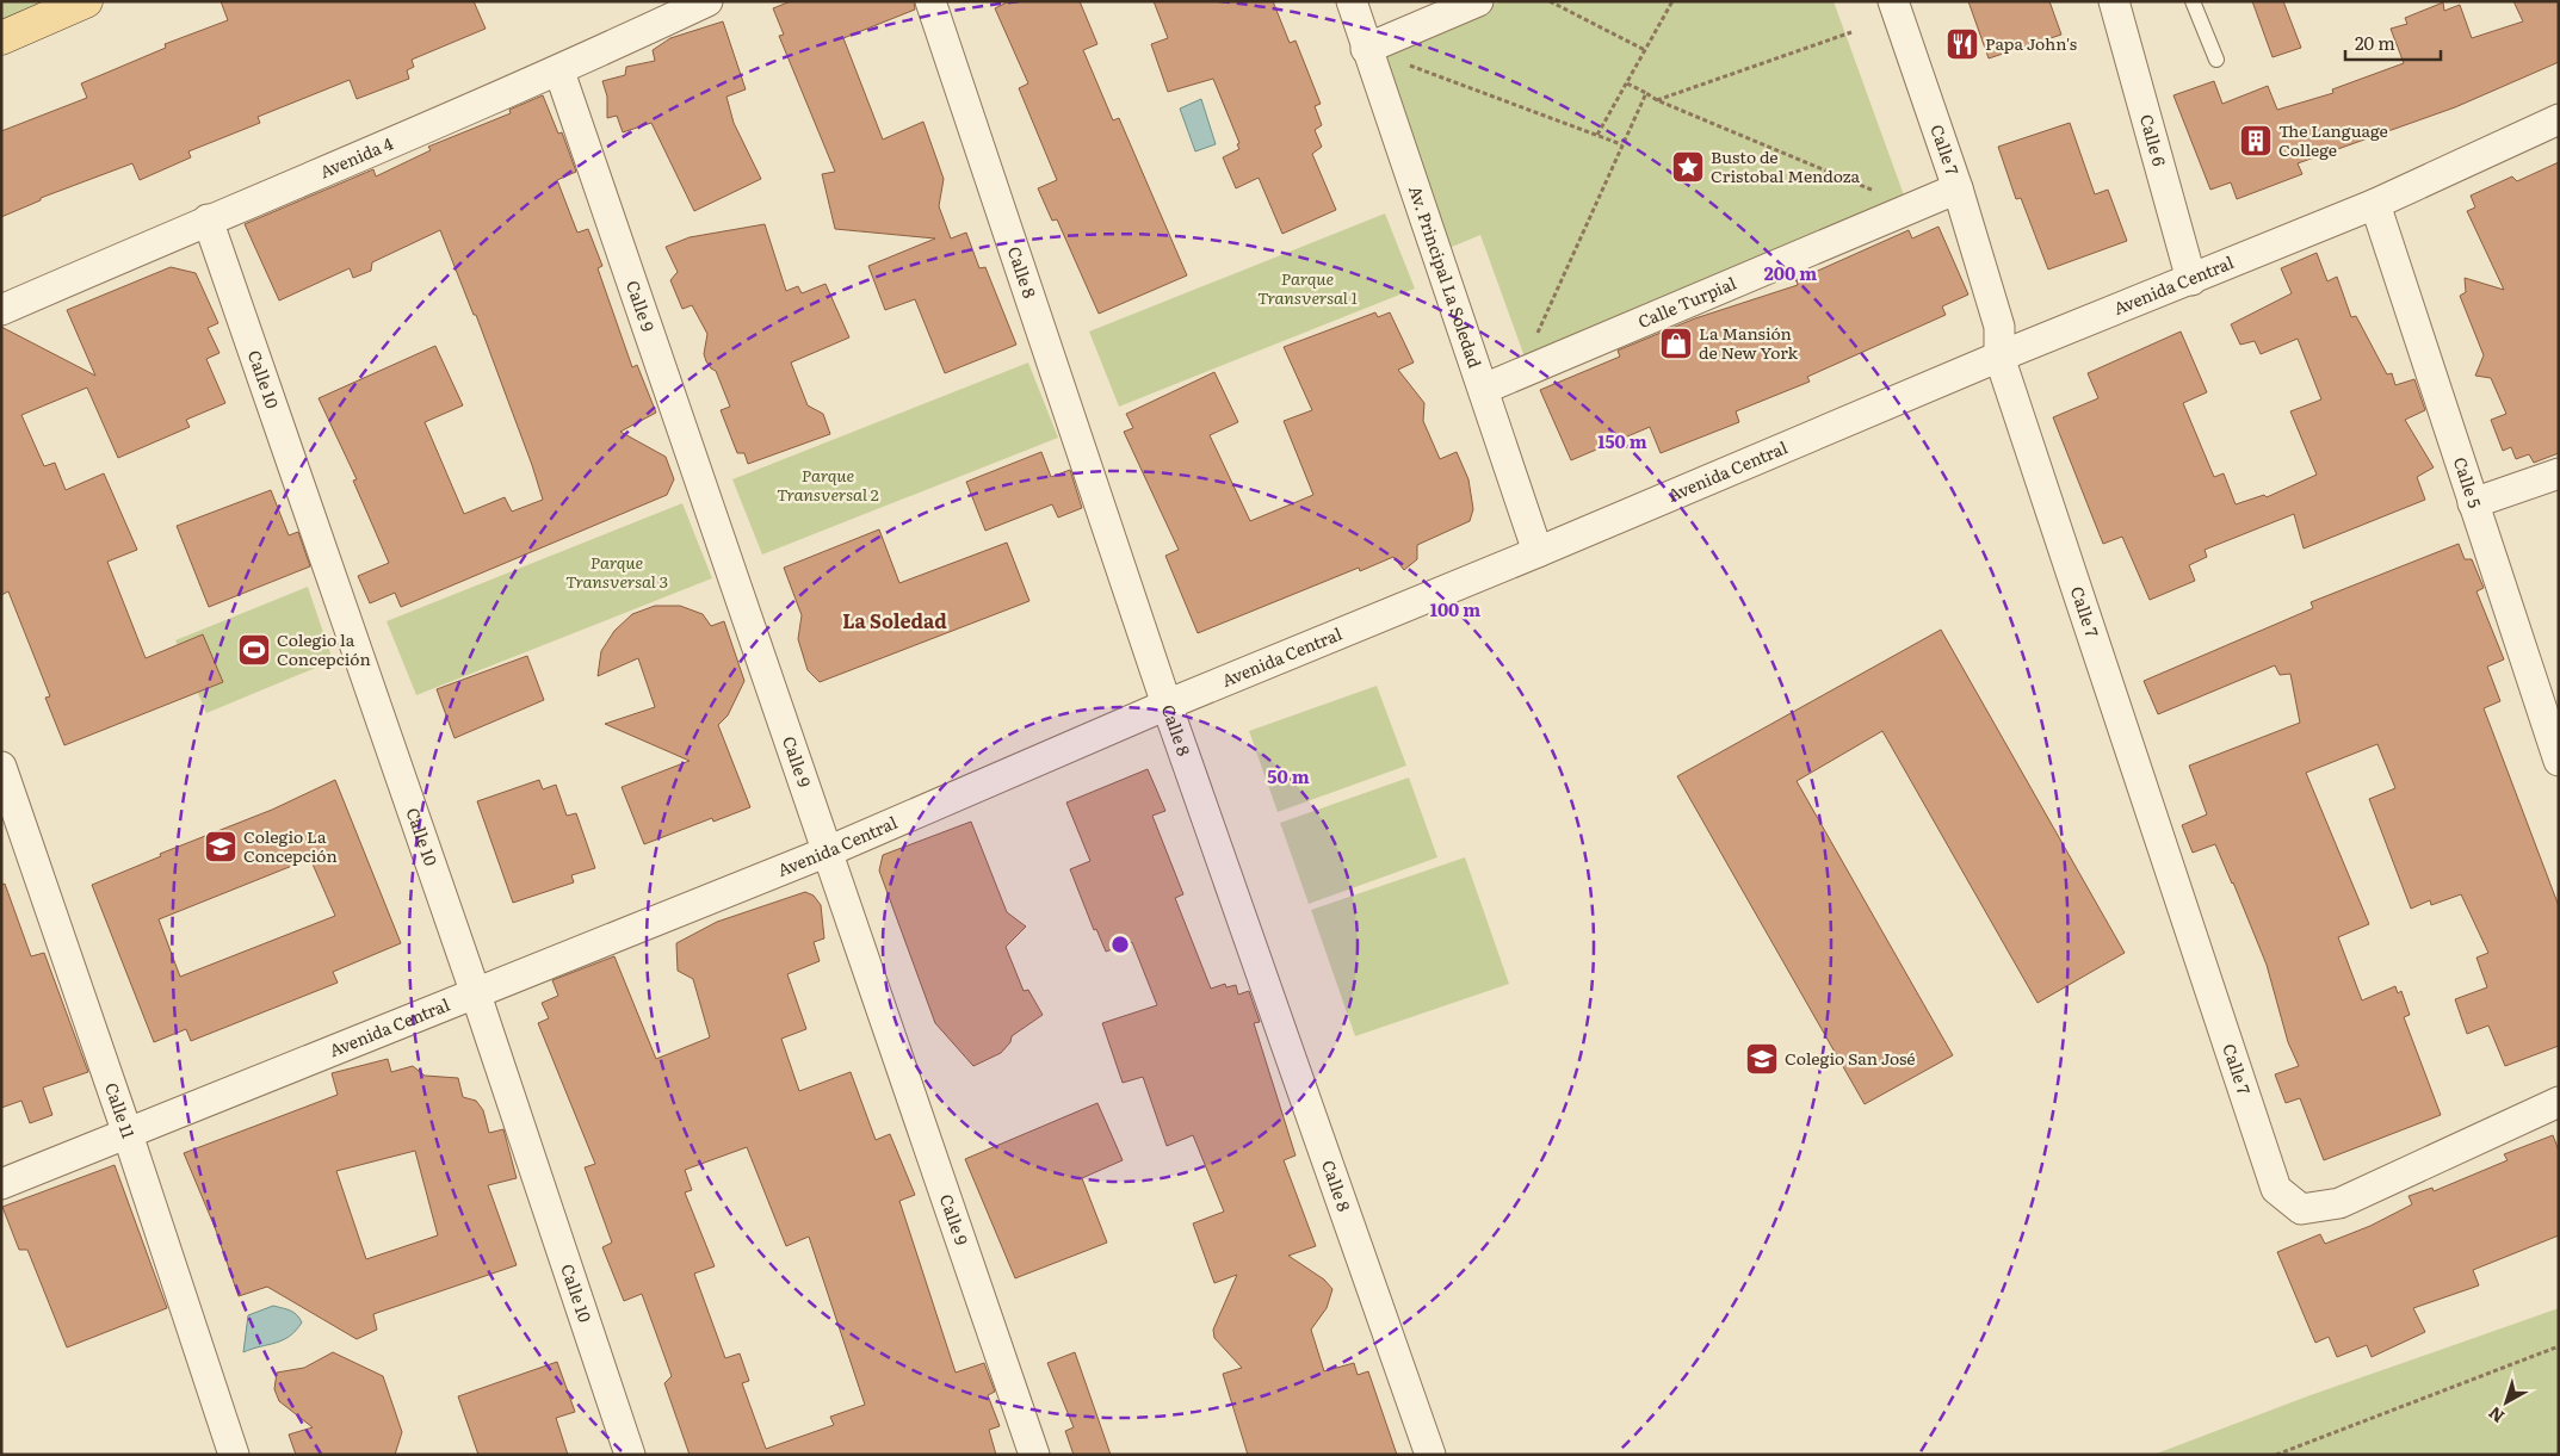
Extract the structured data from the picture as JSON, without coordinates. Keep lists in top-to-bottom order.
{
  "streets": {
    "street": [
      "Calle 6",
      "Calle 7",
      "Avenida 4",
      "Calle 8",
      "Av. Principal La Soledad",
      "Avenida Central",
      "Calle Turpial",
      "Calle 9",
      "Calle 10",
      "Calle 5",
      "Calle 11"
    ]
  },
  "crossings": [
    ["Calle 6", "Avenida Central"],
    ["Calle 7", "Avenida Central"],
    ["Calle 7", "Calle Turpial"],
    ["Avenida 4", "Calle 9"],
    ["Avenida 4", "Calle 10"],
    ["Calle 8", "Avenida Central"],
    ["Av. Principal La Soledad", "Avenida Central"],
    ["Av. Principal La Soledad", "Calle Turpial"],
    ["Avenida Central", "Calle 9"],
    ["Avenida Central", "Calle 10"],
    ["Avenida Central", "Calle 5"],
    ["Avenida Central", "Calle 11"]
  ],
  "districts": ["La Soledad"],
  "parks": ["Parque Transversal 1", "Parque Transversal 2", "Parque Transversal 3"],
  "places": {
    "restaurant": ["Papa John's"],
    "building": ["The Language College"],
    "place": ["Busto de Cristobal Mendoza"],
    "shop": ["La Mansión de New York"],
    "sports": ["Colegio la Concepción"],
    "school or university": ["Colegio La Concepción", "Colegio San José"]
  },
  "scale_bar": "20 m",
  "north": "bottom left",
  "rings": [
    "200 m",
    "150 m",
    "100 m",
    "50 m"
  ]
}
